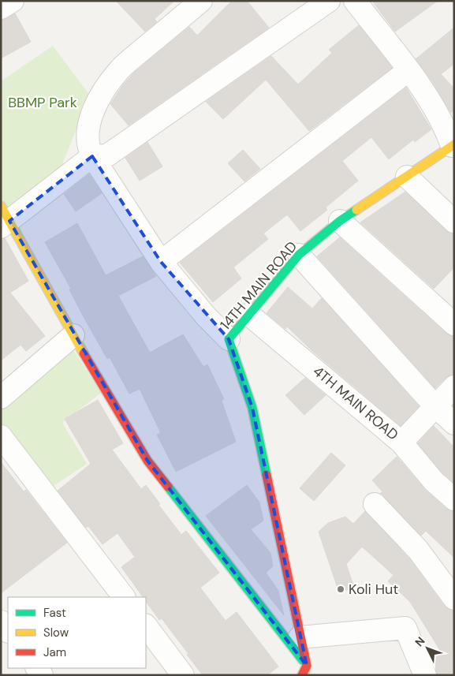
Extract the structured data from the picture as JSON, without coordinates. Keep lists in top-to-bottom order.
{
  "streets": {
    "street": ["14TH MAIN ROAD", "4TH MAIN ROAD"]
  },
  "crossings": [
    ["14TH MAIN ROAD", "4TH MAIN ROAD"]
  ],
  "parks": ["BBMP Park"],
  "places": ["Koli Hut"],
  "legend": ["Fast", "Slow", "Jam"],
  "north": "top left"
}
